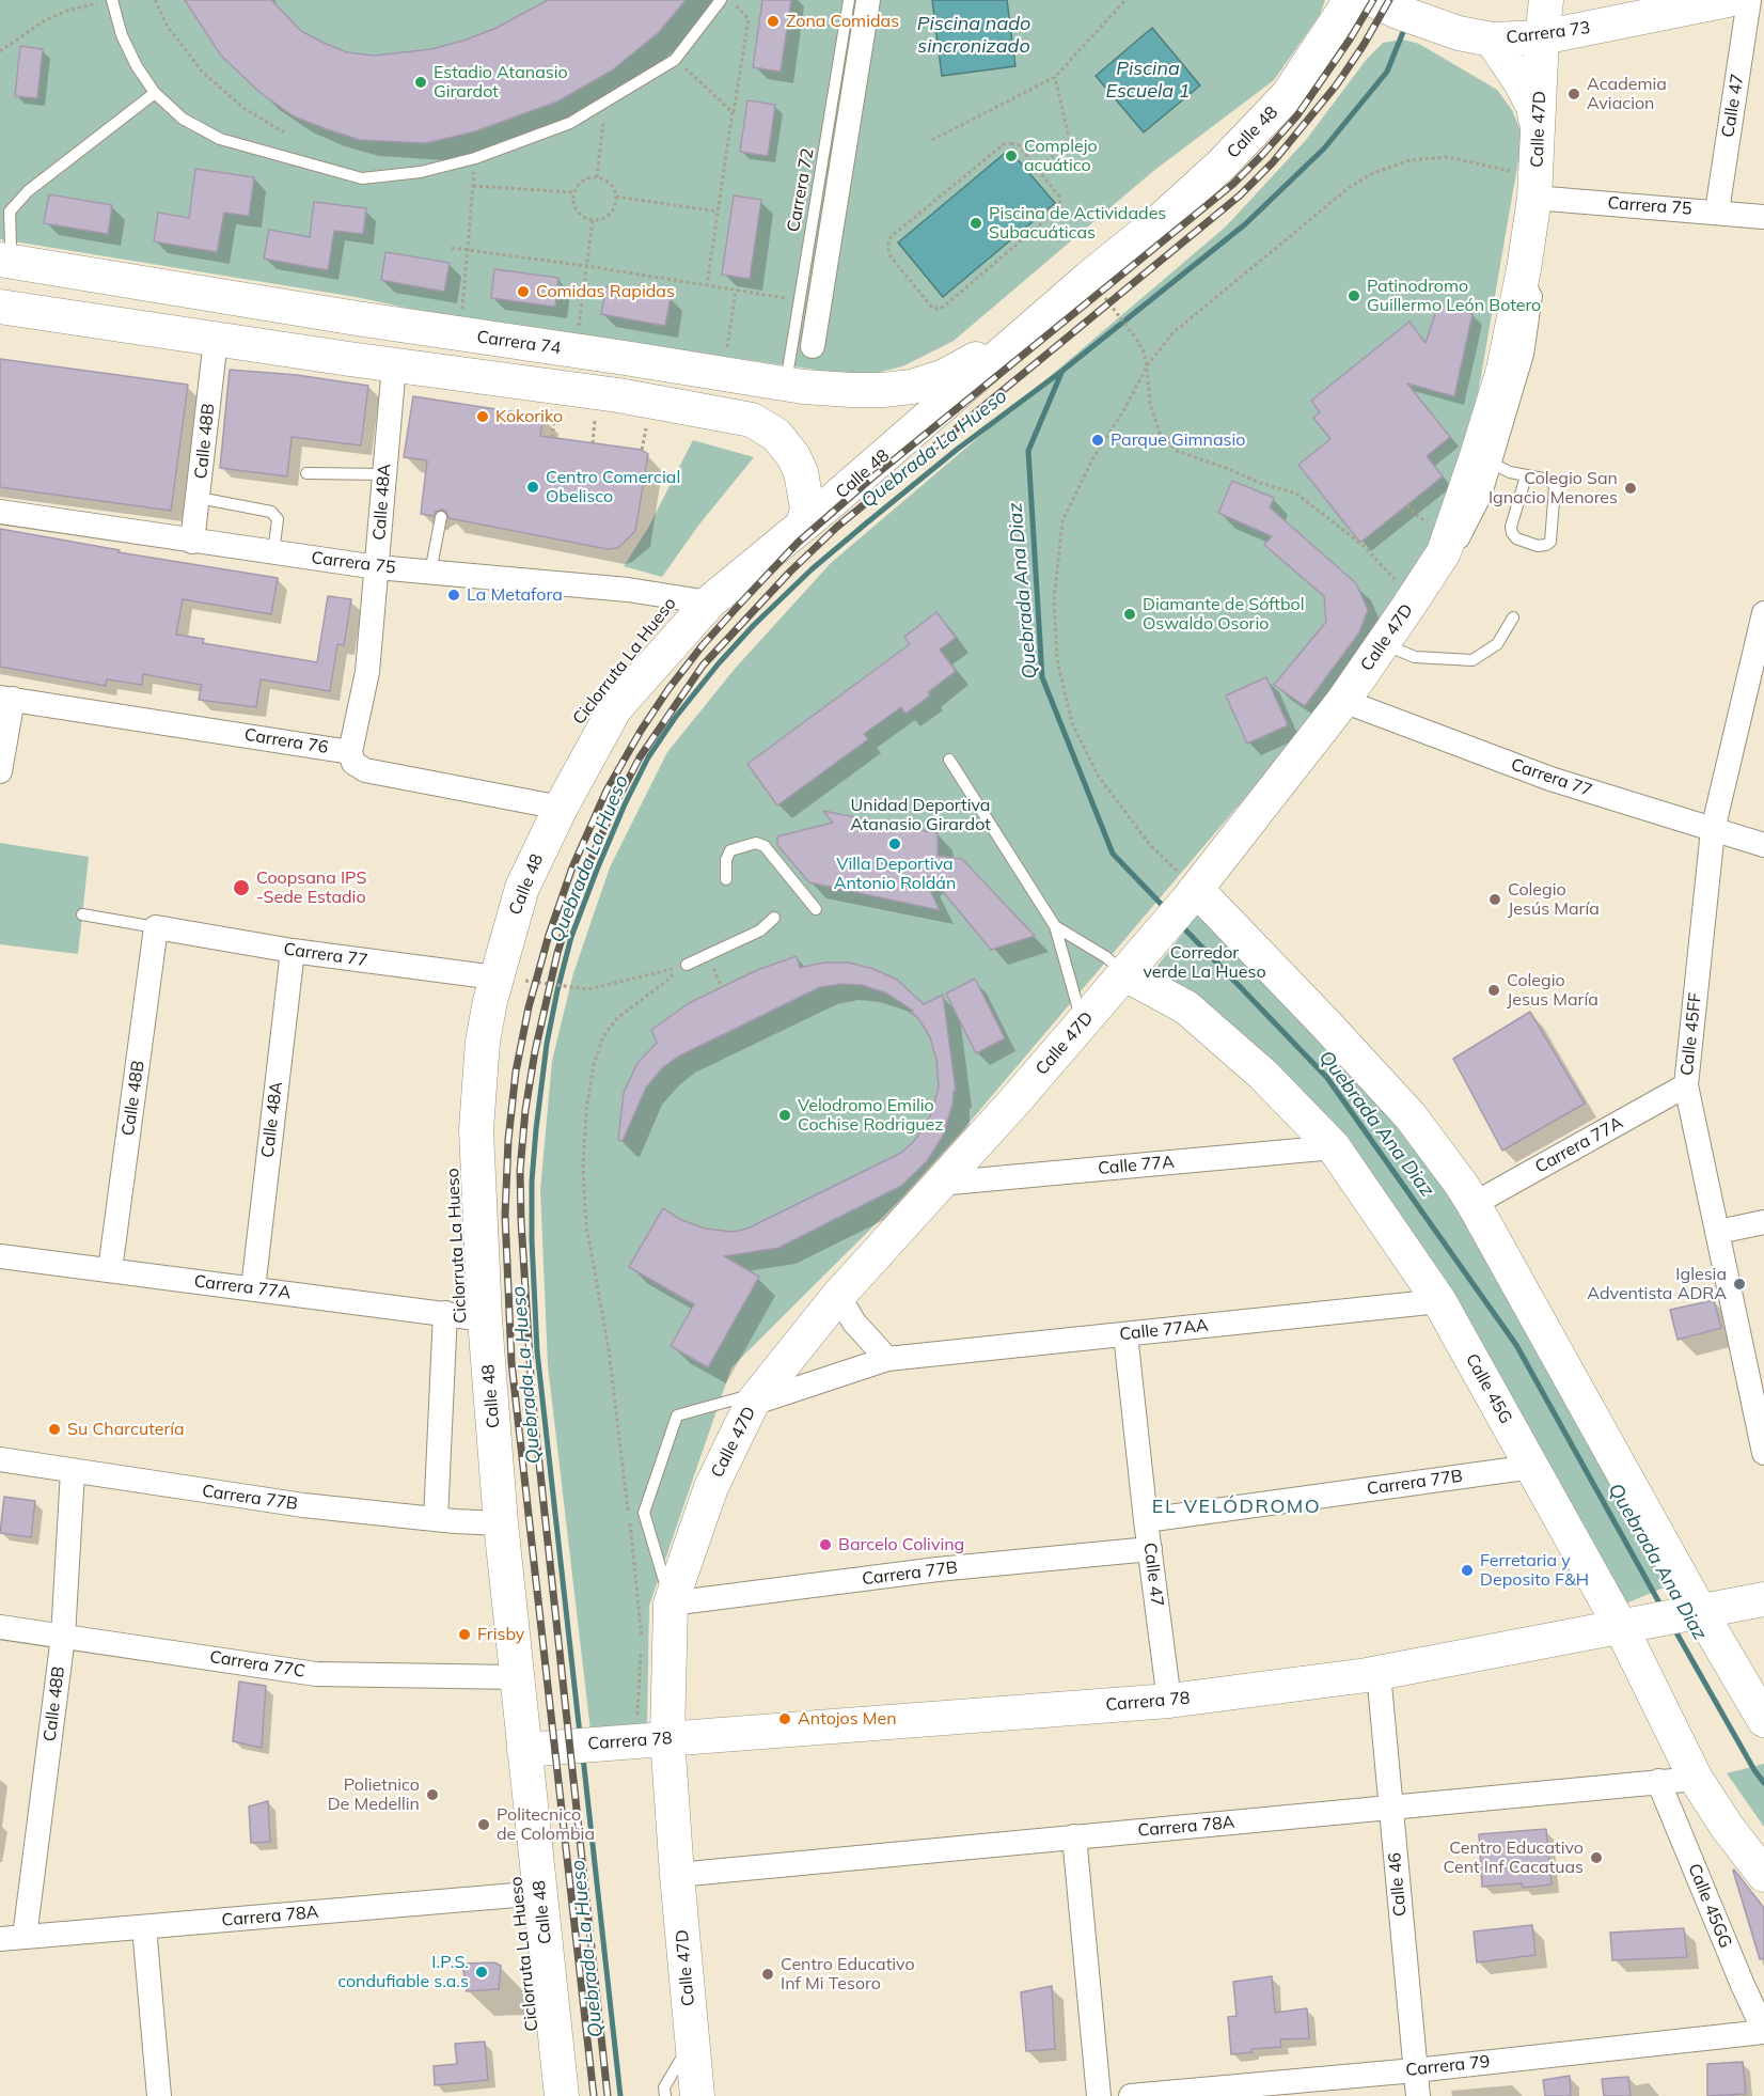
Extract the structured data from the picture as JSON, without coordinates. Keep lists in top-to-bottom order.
{
  "streets": {
    "main road": [
      "Carrera 73",
      "Calle 47D",
      "Calle 48",
      "Carrera 74",
      "Calle 45G",
      "Carrera 78"
    ],
    "street": [
      "Calle 47",
      "Carrera 75",
      "Calle 48B",
      "Calle 48A",
      "Carrera 76",
      "Carrera 77",
      "Calle 45FF",
      "Carrera 77A",
      "Calle 77A",
      "Calle 77AA",
      "Carrera 77B",
      "Carrera 77C",
      "Carrera 78A",
      "Calle 46",
      "Calle 45GG",
      "Carrera 79"
    ],
    "lane": ["Carrera 72"]
  },
  "crossings": [
    ["Carrera 73", "Calle 47D"],
    ["Calle 47", "Carrera 75"],
    ["Calle 47", "Calle 77AA"],
    ["Calle 47", "Carrera 77B"],
    ["Calle 47", "Carrera 78"],
    ["Calle 47D", "Carrera 75"],
    ["Calle 47D", "Carrera 77"],
    ["Calle 47D", "Calle 77A"],
    ["Calle 47D", "Calle 77AA"],
    ["Calle 47D", "Calle 45G"],
    ["Calle 47D", "Carrera 77B"],
    ["Calle 47D", "Carrera 78"],
    ["Calle 47D", "Carrera 78A"],
    ["Calle 48", "Carrera 75"],
    ["Calle 48", "Carrera 74"],
    ["Calle 48", "Carrera 76"],
    ["Calle 48", "Carrera 77"],
    ["Calle 48", "Carrera 77A"],
    ["Calle 48", "Carrera 77B"],
    ["Calle 48", "Carrera 77C"],
    ["Calle 48", "Carrera 78"],
    ["Calle 48", "Carrera 78A"],
    ["Carrera 72", "Carrera 74"],
    ["Carrera 75", "Calle 48B"],
    ["Carrera 75", "Calle 48A"],
    ["Calle 48B", "Carrera 77"],
    ["Calle 48B", "Carrera 77A"],
    ["Calle 48B", "Carrera 77B"],
    ["Calle 48B", "Carrera 77C"],
    ["Calle 48B", "Carrera 78A"],
    ["Calle 48A", "Carrera 76"],
    ["Calle 48A", "Carrera 77"],
    ["Calle 48A", "Carrera 77A"],
    ["Carrera 77", "Calle 45FF"],
    ["Calle 45FF", "Carrera 77A"],
    ["Carrera 77A", "Calle 45G"],
    ["Calle 77A", "Calle 45G"],
    ["Calle 77AA", "Calle 45G"],
    ["Calle 45G", "Carrera 77B"],
    ["Calle 45G", "Carrera 78"],
    ["Calle 45G", "Carrera 78A"],
    ["Carrera 78", "Calle 46"],
    ["Carrera 78A", "Calle 46"],
    ["Carrera 78A", "Calle 45GG"],
    ["Calle 46", "Carrera 79"],
    ["Calle 45GG", "Carrera 79"]
  ],
  "districts": ["EL VELÓDROMO"],
  "water": [
    "Piscina nado sincronizado",
    "Piscina Escuela 1",
    "Quebrada La Hueso",
    "Quebrada Ana Diaz"
  ],
  "parks": ["Unidad Deportiva Atanasio Girardot", "Corredor verde La Hueso"],
  "places": [
    "Zona Comidas",
    "Estadio Atanasio Girardot",
    "Academia Aviacion",
    "Complejo acuático",
    "Piscina de Actividades Subacuáticas",
    "Comidas Rapidas",
    "Patinodromo Guillermo León Botero",
    "Kokoriko",
    "Parque Gimnasio",
    "Centro Comercial Obelisco",
    "Colegio San Ignacio Menores",
    "La Metafora",
    "Diamante de Sóftbol Oswaldo Osorio",
    "Villa Deportiva Antonio Roldán",
    "Coopsana IPS -Sede Estadio",
    "Colegio Jesús María",
    "Colegio Jesus María",
    "Velodromo Emilio Cochise Rodriguez",
    "Iglesia Adventista ADRA",
    "Su Charcutería",
    "Barcelo Coliving",
    "Ferretaria y Deposito F&H",
    "Frisby",
    "Antojos Men",
    "Polietnico De Medellin",
    "Politecnico de Colombia",
    "Centro Educativo Cent Inf Cacatuas",
    "I.P.S. condufiable s.a.s",
    "Centro Educativo Inf Mi Tesoro"
  ]
}
